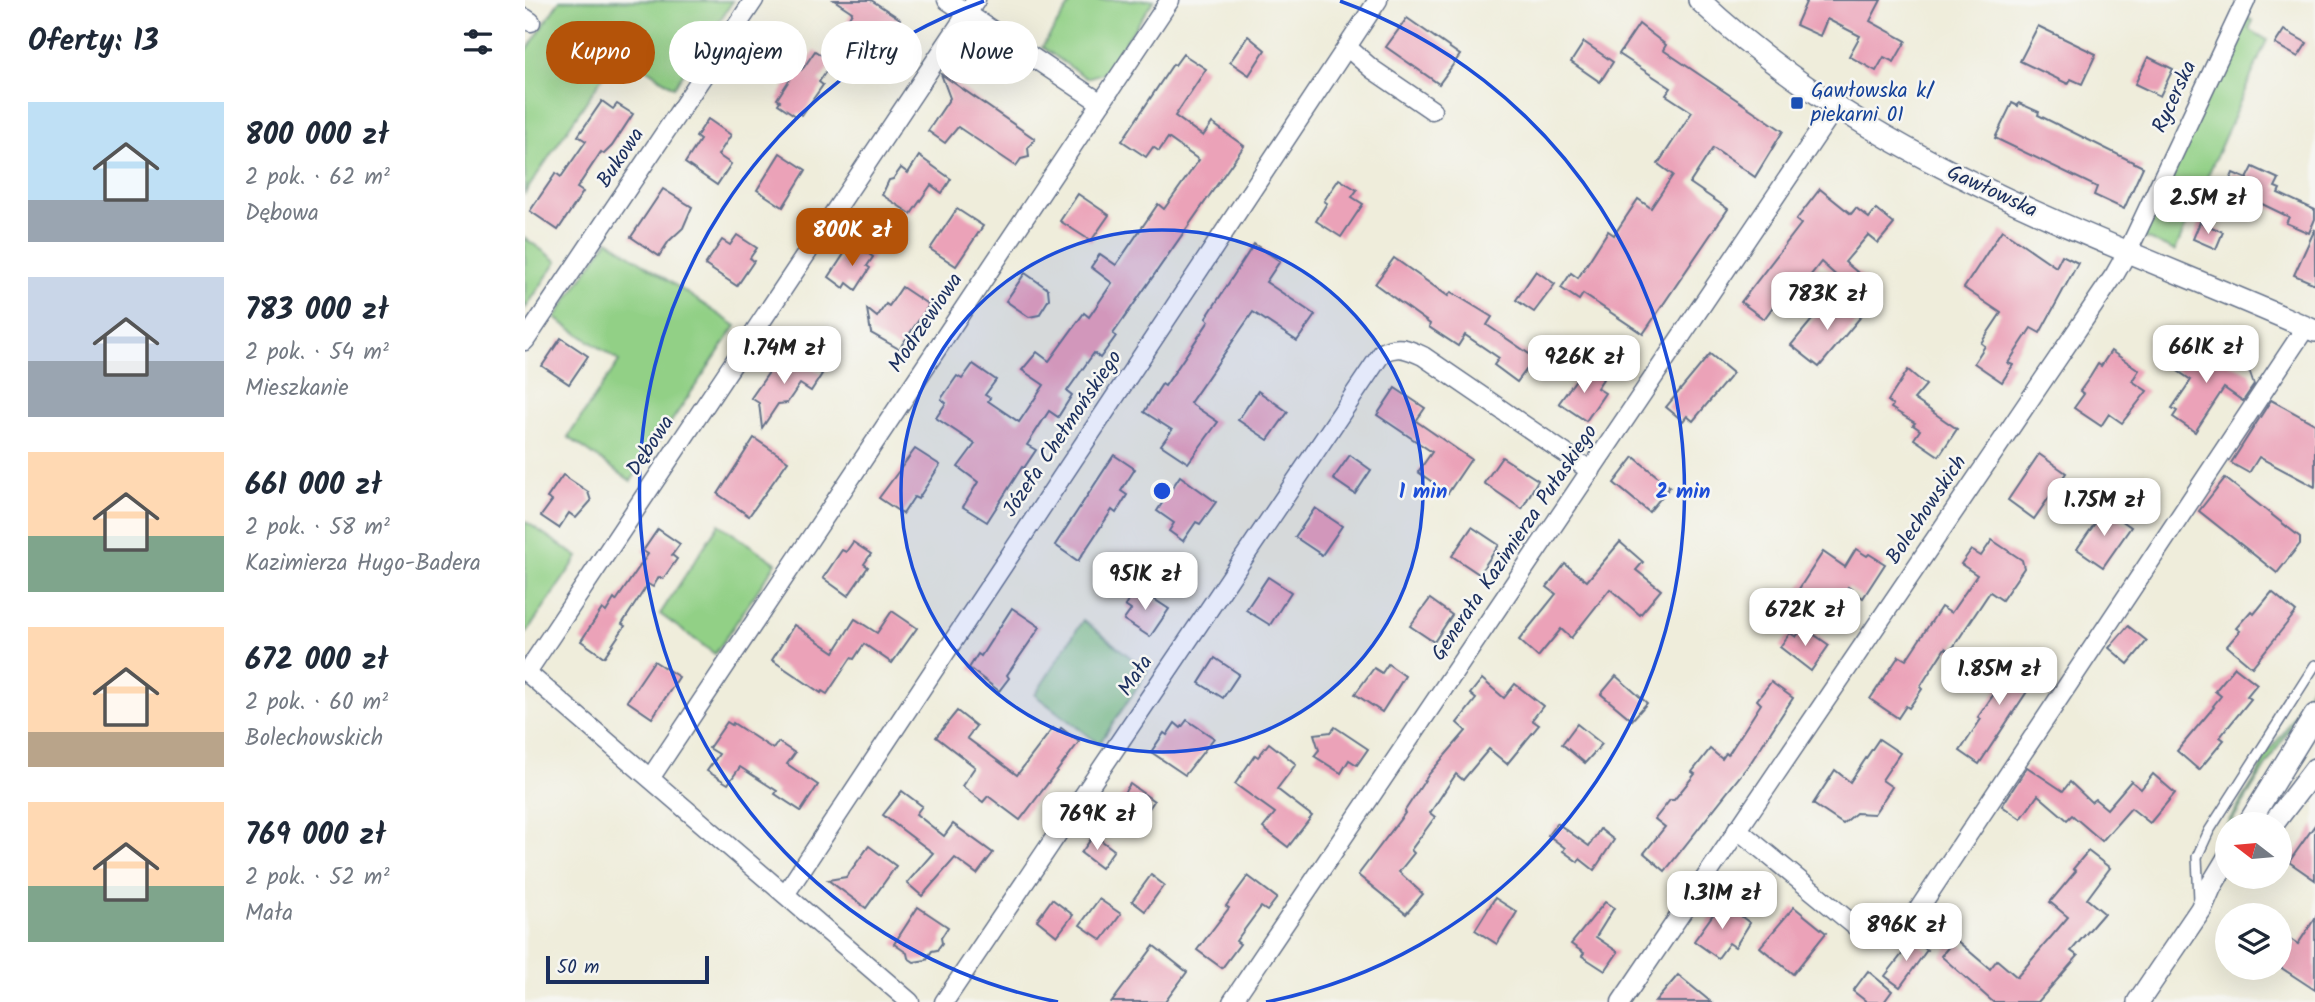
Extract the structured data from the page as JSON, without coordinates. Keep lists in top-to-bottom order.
{
  "streets": {
    "street": [
      "Rycerska",
      "Bukowa",
      "Gawłowska",
      "Modrzewiowa",
      "Józefa Chełmońskiego",
      "Dębowa",
      "Bolechowskich",
      "Generała Kazimierza Pułaskiego",
      "Mała"
    ]
  },
  "crossings": [
    ["Rycerska", "Gawłowska"],
    ["Rycerska", "Bolechowskich"],
    ["Gawłowska", "Bolechowskich"],
    ["Gawłowska", "Generała Kazimierza Pułaskiego"],
    ["Generała Kazimierza Pułaskiego", "Mała"]
  ],
  "places": {
    "transit": ["Gawłowska k/ piekarni 01"]
  },
  "scale_bar": "50 m",
  "north": "left",
  "page": {
    "heading": "Oferty: 13",
    "chip": [
      "Kupno",
      "Wynajem",
      "Filtry",
      "Nowe"
    ],
    "list": [
      {
        "name": "800 000 zł",
        "note": "2 pok. · 62 m² · Dębowa"
      },
      {
        "name": "783 000 zł",
        "note": "2 pok. · 54 m² · Mieszkanie"
      },
      {
        "name": "661 000 zł",
        "note": "2 pok. · 58 m² · Kazimierza Hugo-Badera"
      },
      {
        "name": "672 000 zł",
        "note": "2 pok. · 60 m² · Bolechowskich"
      },
      {
        "name": "769 000 zł",
        "note": "2 pok. · 52 m² · Mała"
      }
    ],
    "price": [
      "2.5M zł",
      "800K zł",
      "783K zł",
      "661K zł",
      "1.74M zł",
      "926K zł",
      "1.75M zł",
      "951K zł",
      "672K zł",
      "1.85M zł",
      "769K zł",
      "1.31M zł",
      "896K zł"
    ],
    "scale": "50 m"
  },
  "rings": ["1 min", "2 min"]
}
